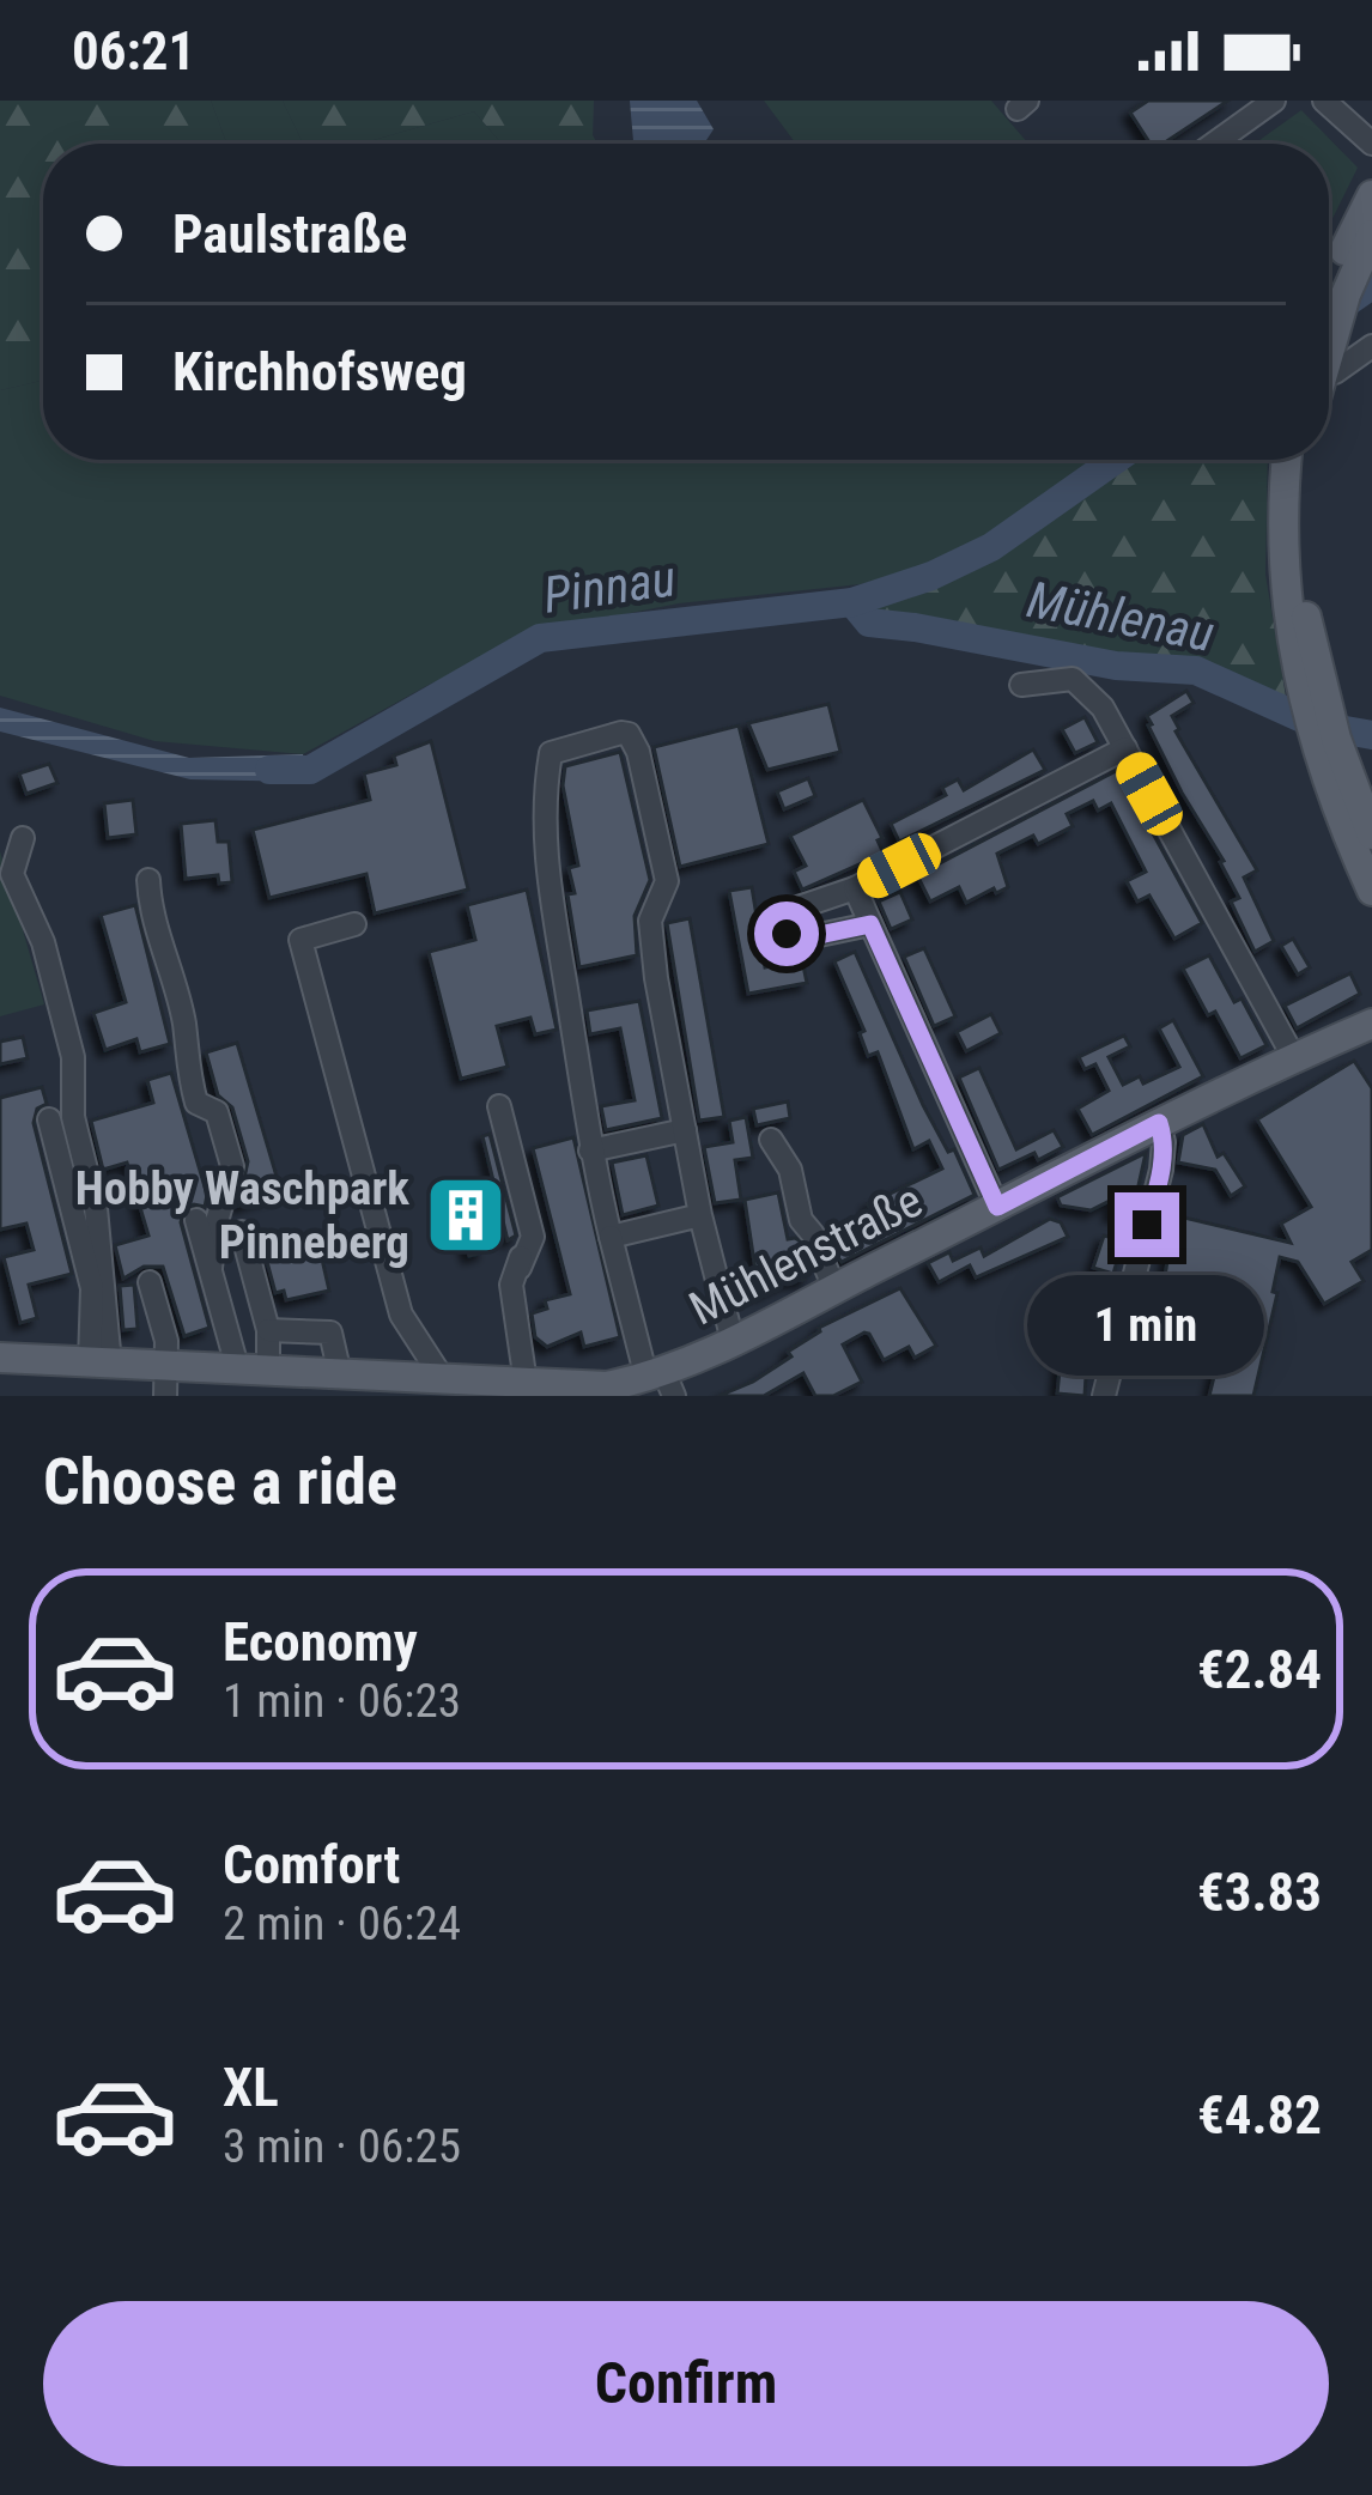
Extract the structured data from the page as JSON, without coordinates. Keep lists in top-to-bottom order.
{
  "streets": {
    "main road": ["Mühlenstraße"]
  },
  "water": ["Pinnau", "Mühlenau"],
  "places": {
    "building": ["Hobby Waschpark Pinneberg"]
  },
  "page": {
    "status": "06:21",
    "banner": ["Paulstraße", "Kirchhofsweg"],
    "bubble": "1 min",
    "heading": "Choose a ride",
    "list": [
      {
        "name": "Economy",
        "note": "1 min · 06:23",
        "value": "€2.84"
      },
      {
        "name": "Comfort",
        "note": "2 min · 06:24",
        "value": "€3.83"
      },
      {
        "name": "XL",
        "note": "3 min · 06:25",
        "value": "€4.82"
      }
    ],
    "buttons": "Confirm"
  }
}
